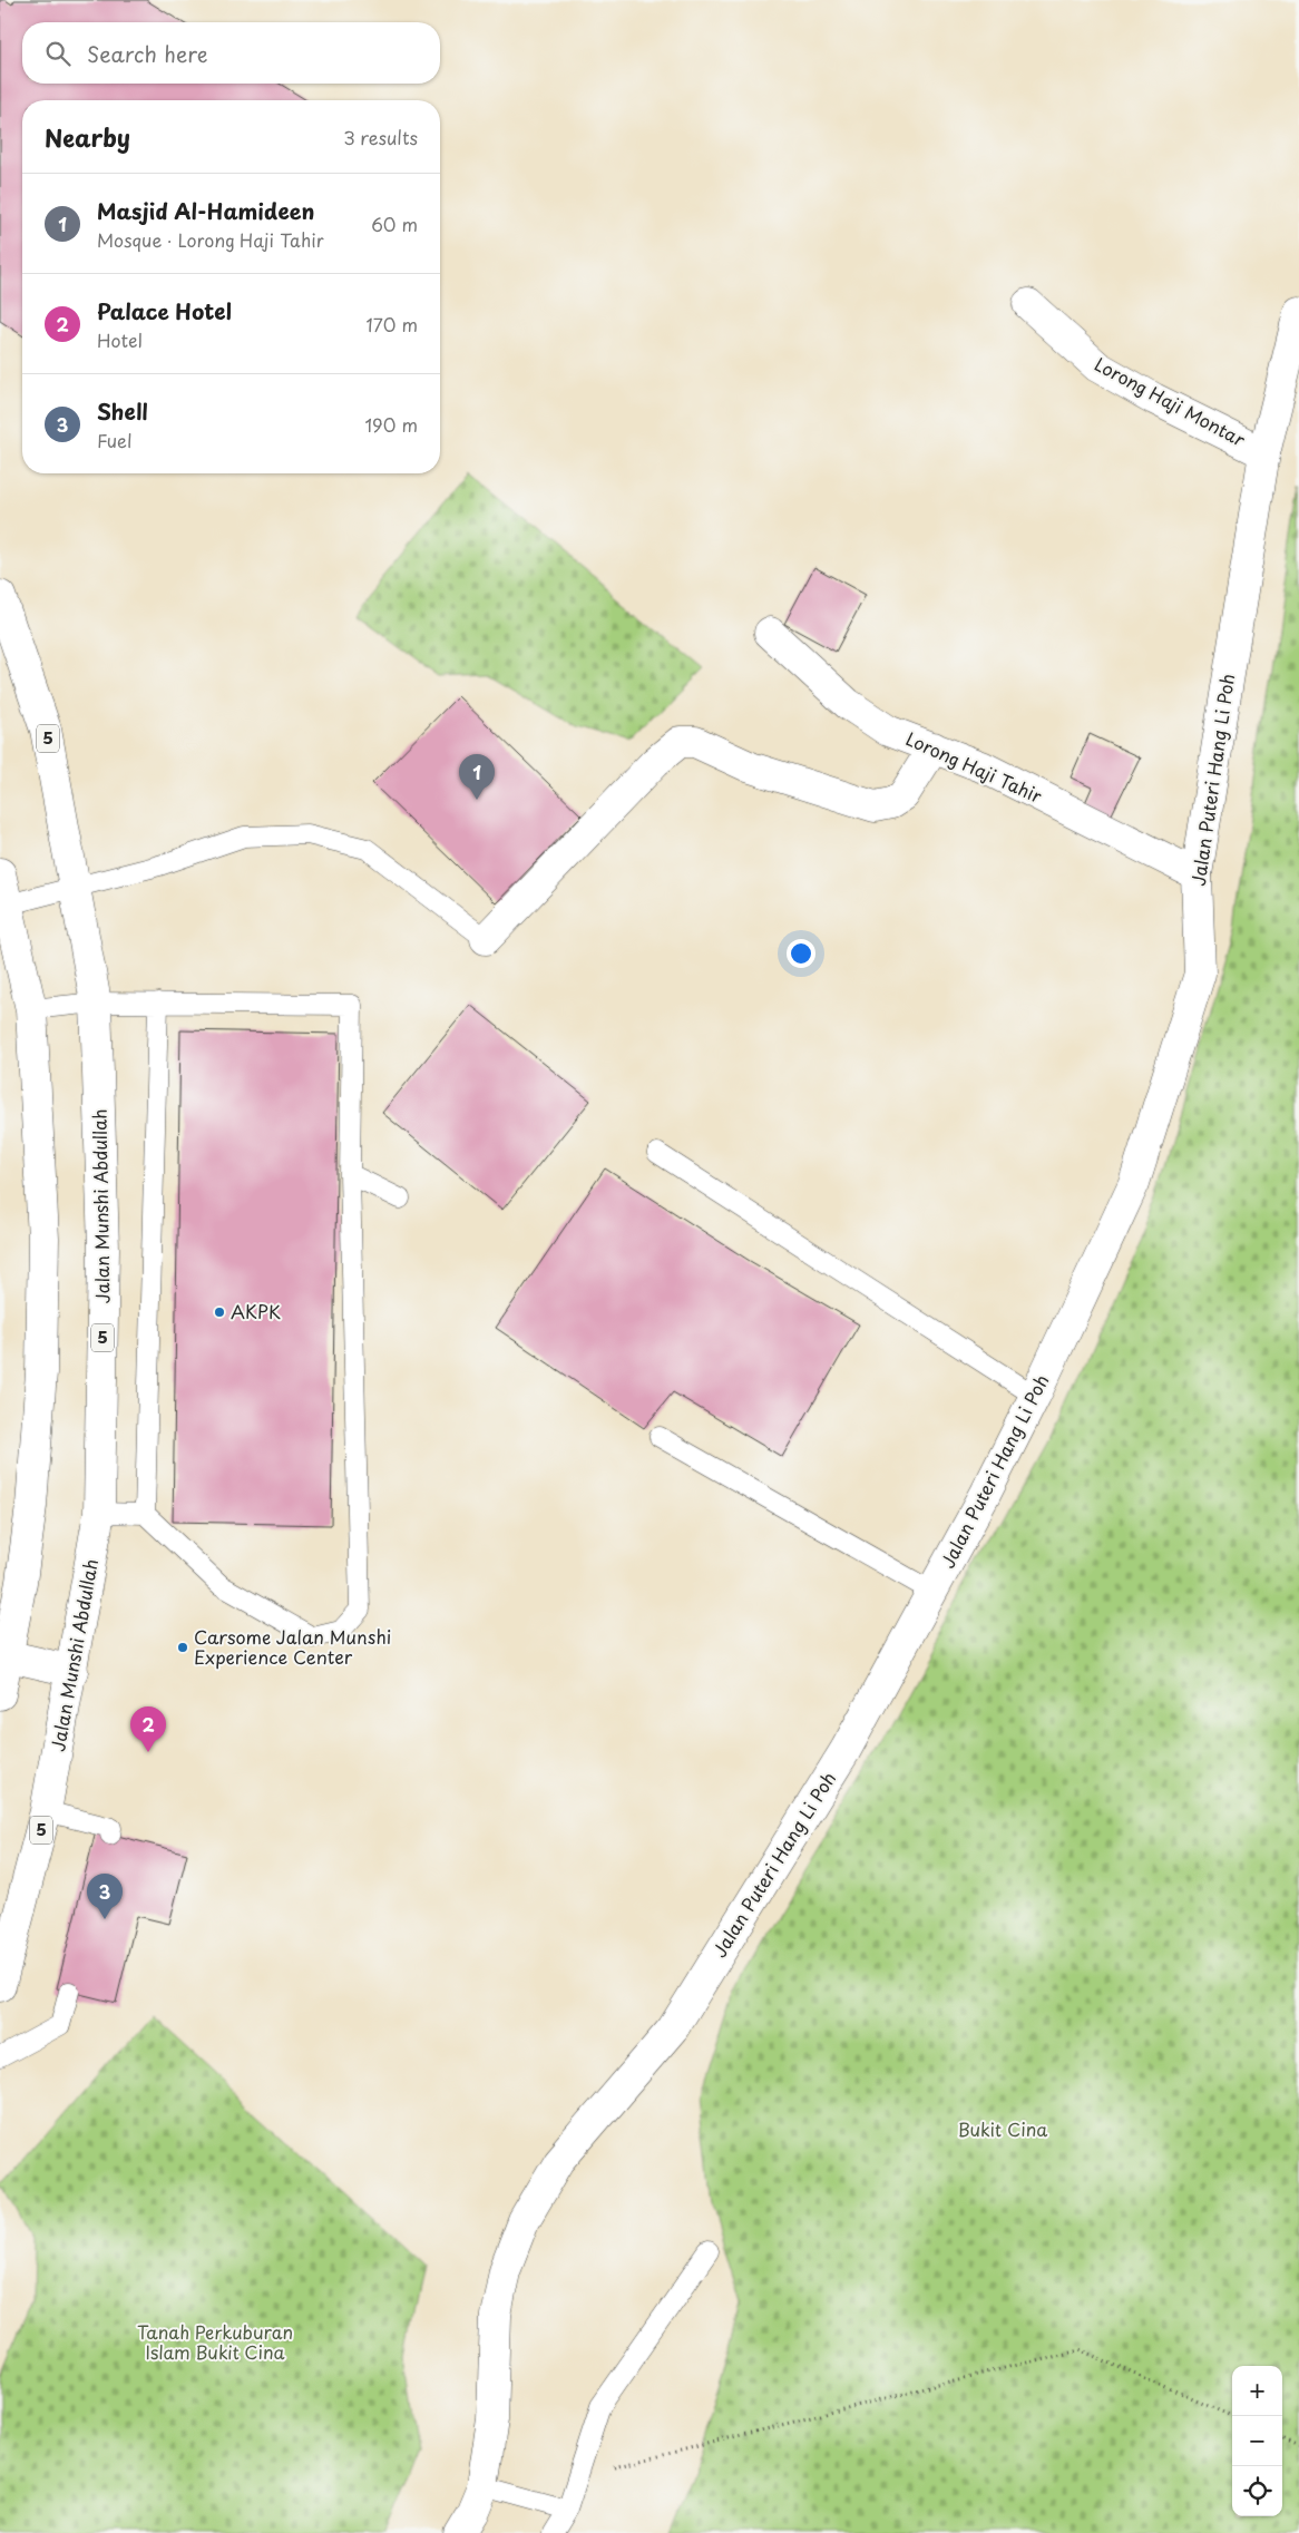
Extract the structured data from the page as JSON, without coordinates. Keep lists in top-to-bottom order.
{
  "streets": {
    "main road": [
      "Lorong Haji Montar",
      "5",
      "Lorong Haji Tahir",
      "Jalan Puteri Hang Li Poh",
      "Jalan Munshi Abdullah"
    ]
  },
  "crossings": [
    ["Lorong Haji Montar", "Jalan Puteri Hang Li Poh"],
    ["Lorong Haji Tahir", "Jalan Puteri Hang Li Poh"]
  ],
  "parks": ["Bukit Cina", "Tanah Perkuburan Islam Bukit Cina"],
  "places": ["AKPK", "Carsome Jalan Munshi Experience Center"],
  "page": {
    "search": "Search here",
    "heading": ["Nearby", "3 results"],
    "list": [
      {
        "mark": "1",
        "name": "Masjid Al-Hamideen",
        "note": "Mosque · Lorong Haji Tahir",
        "value": "60 m"
      },
      {
        "mark": "2",
        "name": "Palace Hotel",
        "note": "Hotel",
        "value": "170 m"
      },
      {
        "mark": "3",
        "name": "Shell",
        "note": "Fuel",
        "value": "190 m"
      }
    ],
    "pins": ["1", "2", "3"],
    "map_buttons": ["+", "−"]
  }
}
